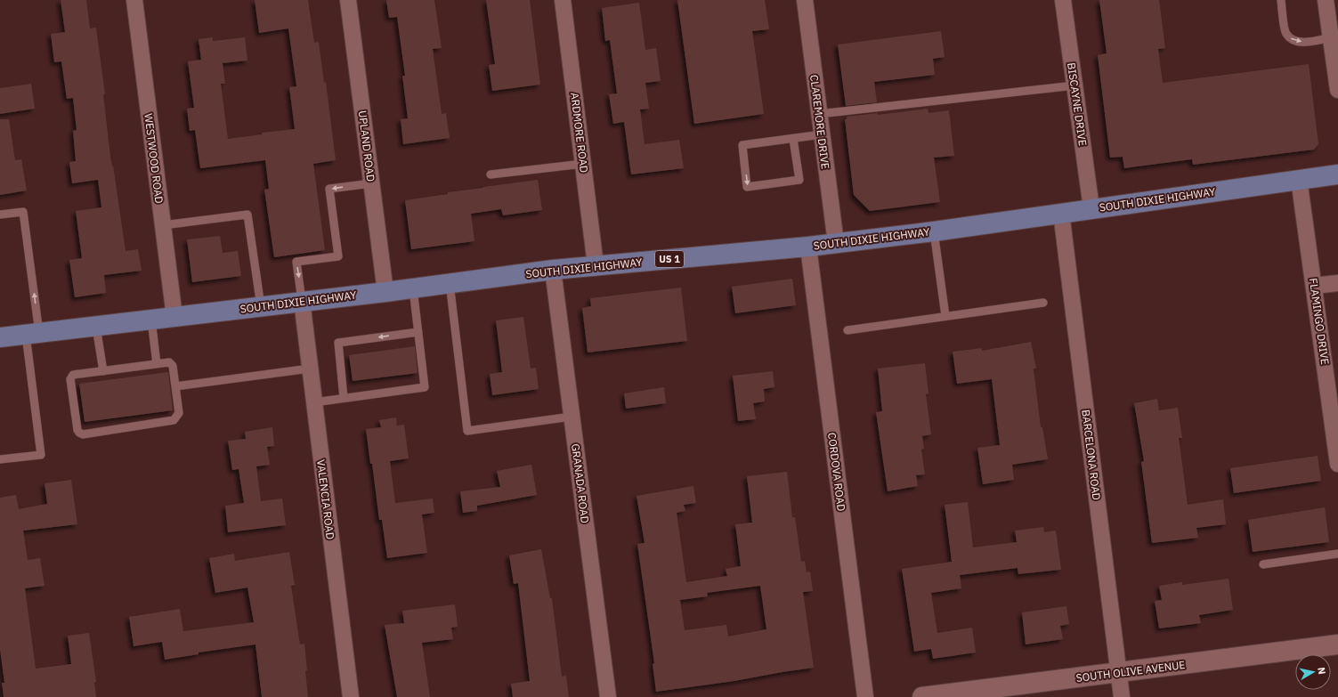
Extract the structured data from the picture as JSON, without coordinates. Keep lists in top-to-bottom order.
{
  "streets": {
    "main road": ["SOUTH DIXIE HIGHWAY", "US 1"],
    "street": [
      "BISCAYNE DRIVE",
      "CLAREMORE DRIVE",
      "ARDMORE ROAD",
      "UPLAND ROAD",
      "WESTWOOD ROAD",
      "FLAMINGO DRIVE",
      "BARCELONA ROAD",
      "CORDOVA ROAD",
      "GRANADA ROAD",
      "VALENCIA ROAD",
      "SOUTH OLIVE AVENUE"
    ]
  },
  "crossings": [
    ["BISCAYNE DRIVE", "SOUTH DIXIE HIGHWAY"],
    ["CLAREMORE DRIVE", "SOUTH DIXIE HIGHWAY"],
    ["ARDMORE ROAD", "SOUTH DIXIE HIGHWAY"],
    ["UPLAND ROAD", "SOUTH DIXIE HIGHWAY"],
    ["WESTWOOD ROAD", "SOUTH DIXIE HIGHWAY"],
    ["SOUTH DIXIE HIGHWAY", "FLAMINGO DRIVE"],
    ["SOUTH DIXIE HIGHWAY", "BARCELONA ROAD"],
    ["SOUTH DIXIE HIGHWAY", "CORDOVA ROAD"],
    ["SOUTH DIXIE HIGHWAY", "GRANADA ROAD"],
    ["SOUTH DIXIE HIGHWAY", "VALENCIA ROAD"],
    ["BARCELONA ROAD", "SOUTH OLIVE AVENUE"]
  ],
  "north": "right"
}
